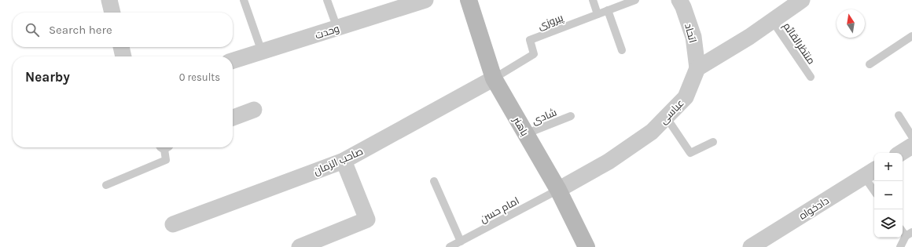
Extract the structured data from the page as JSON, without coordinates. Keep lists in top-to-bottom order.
{
  "streets": {
    "street": [
      "وحدت",
      "اتحاد",
      "عباسی",
      "باهنر",
      "صاحب الزمان",
      "دادخواه"
    ],
    "lane": [
      "پیروزی",
      "منتظرالقائم",
      "شادی",
      "امام حسن"
    ]
  },
  "crossings": [
    ["پیروزی", "باهنر"],
    ["پیروزی", "صاحب الزمان"],
    ["اتحاد", "عباسی"],
    ["عباسی", "باهنر"],
    ["عباسی", "امام حسن"],
    ["شادی", "باهنر"],
    ["باهنر", "صاحب الزمان"],
    ["باهنر", "امام حسن"]
  ],
  "north": "top",
  "page": {
    "search": "Search here",
    "heading": ["Nearby", "0 results"],
    "map_buttons": ["+", "−"]
  }
}
